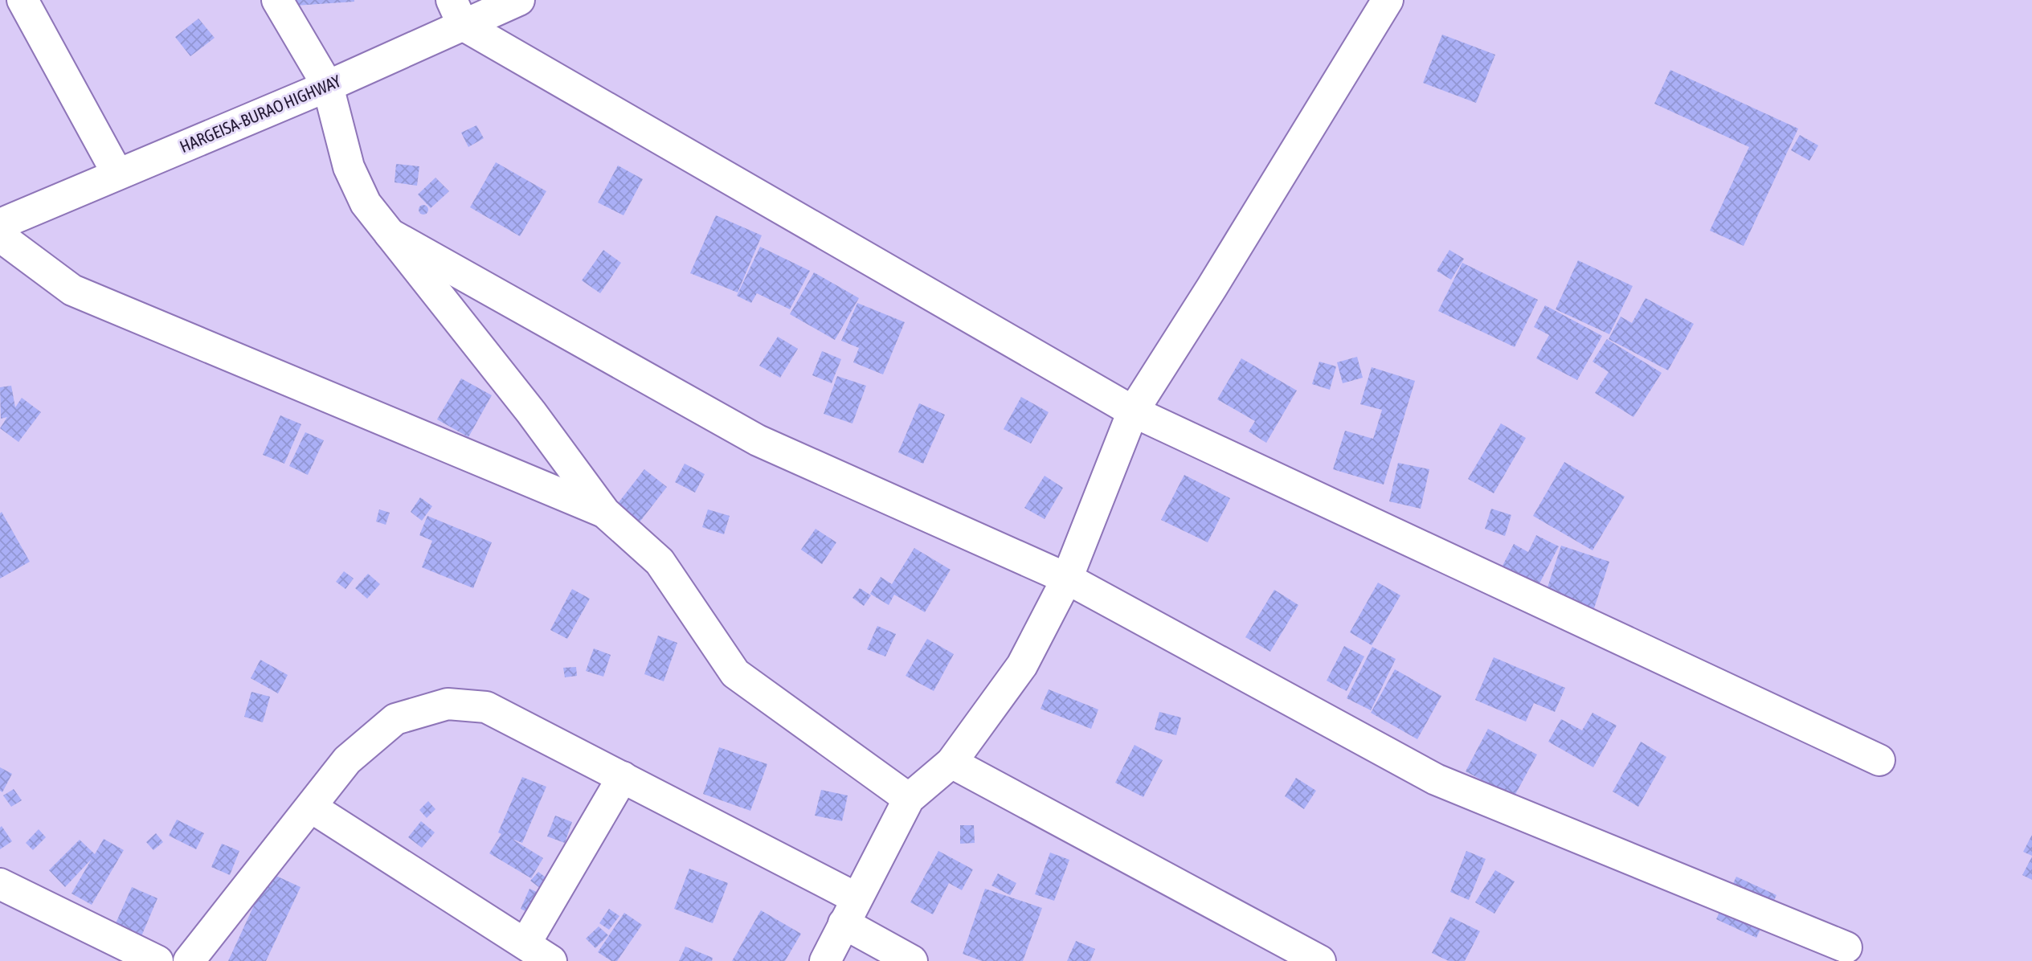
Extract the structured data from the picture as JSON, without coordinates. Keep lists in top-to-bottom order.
{
  "streets": {
    "main road": ["HARGEISA-BURAO HIGHWAY"]
  }
}
